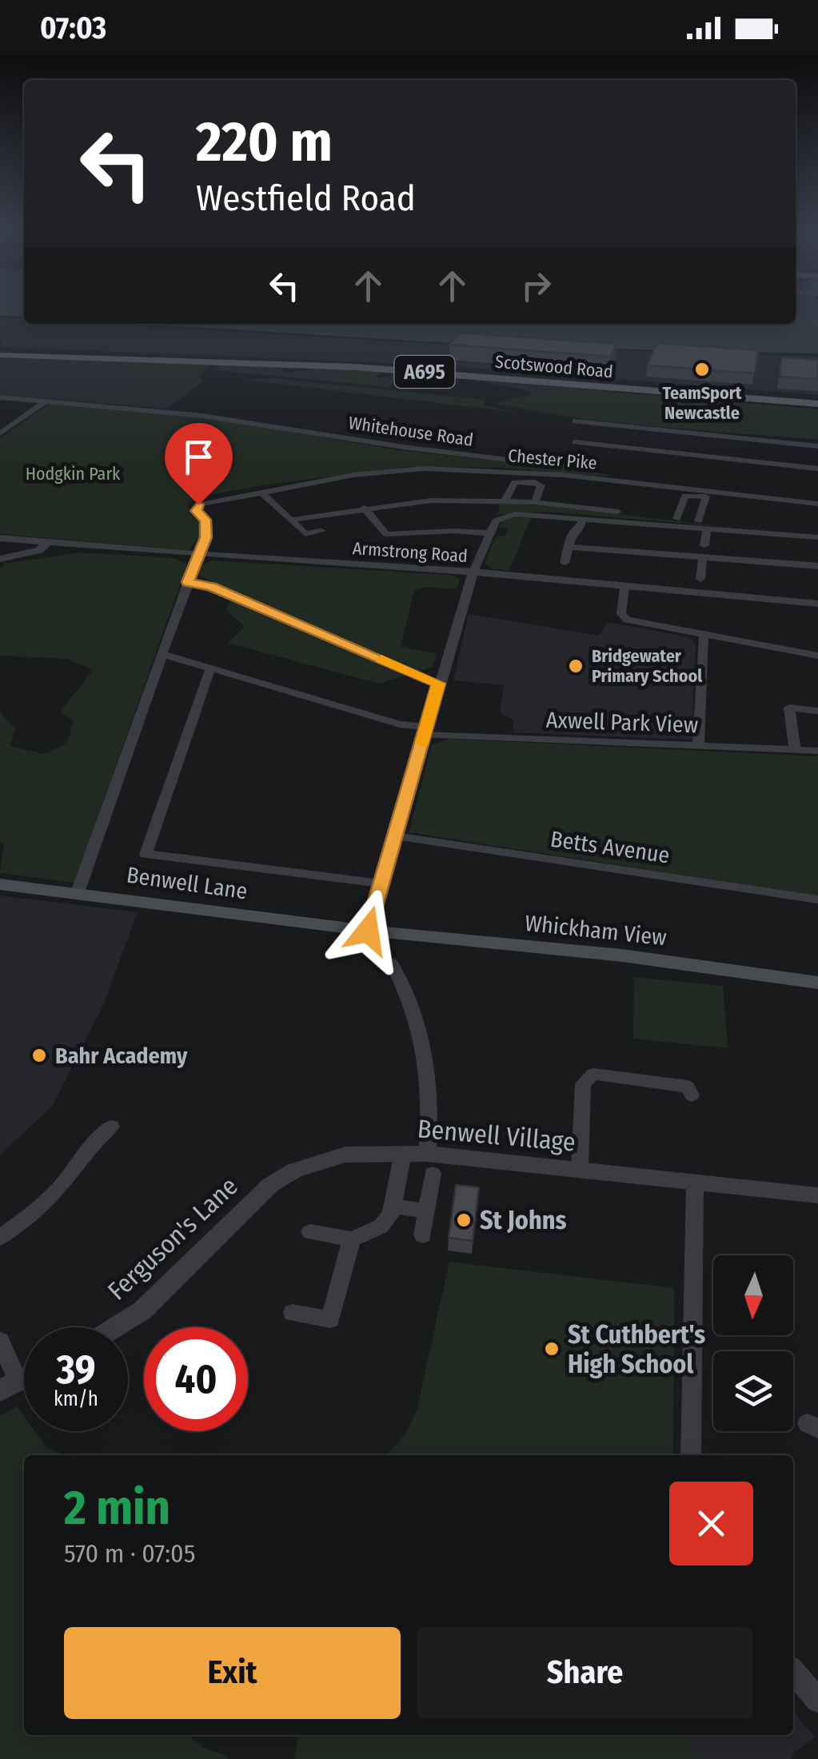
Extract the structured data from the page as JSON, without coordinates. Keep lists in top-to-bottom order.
{
  "streets": {
    "main road": [
      "Scotswood Road",
      "A695",
      "Benwell Lane",
      "Whickham View"
    ],
    "street": [
      "Whitehouse Road",
      "Chester Pike",
      "Armstrong Road",
      "Axwell Park View",
      "Betts Avenue",
      "Benwell Village",
      "Ferguson's Lane"
    ]
  },
  "crossings": [
    ["Chester Pike", "Armstrong Road"],
    ["Benwell Lane", "Whickham View"],
    ["Benwell Village", "Ferguson's Lane"]
  ],
  "parks": ["Hodgkin Park"],
  "places": [
    "TeamSport Newcastle",
    "Bridgewater Primary School",
    "Bahr Academy",
    "St Johns",
    "St Cuthbert's High School"
  ],
  "north": "bottom",
  "page": {
    "status": "07:03",
    "turn": ["220 m", "Westfield Road"],
    "speed": "39 km/h",
    "limit": "40",
    "heading": ["2 min", "570 m · 07:05"],
    "buttons": ["Exit", "Share"]
  }
}
